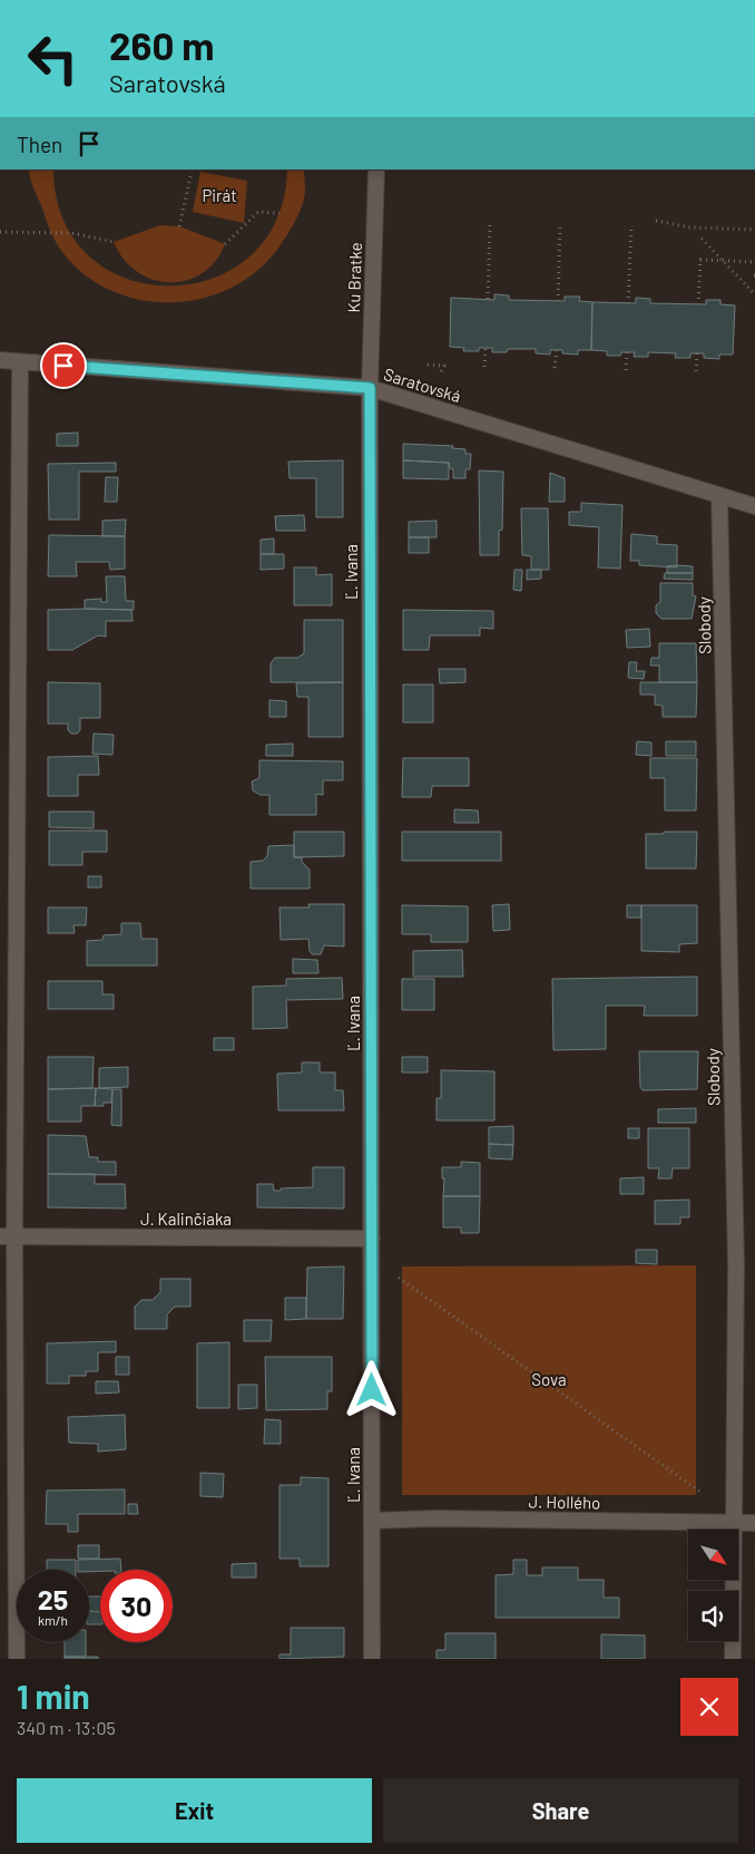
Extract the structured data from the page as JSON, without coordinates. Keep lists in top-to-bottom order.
{
  "streets": {
    "street": [
      "Ku Bratke",
      "Saratovská",
      "Ľ. Ivana",
      "Slobody",
      "J. Kalinčiaka",
      "J. Hollého"
    ]
  },
  "crossings": [
    ["Ku Bratke", "Saratovská"],
    ["Ku Bratke", "Ľ. Ivana"],
    ["Saratovská", "Ľ. Ivana"],
    ["Saratovská", "Slobody"],
    ["Ľ. Ivana", "J. Kalinčiaka"],
    ["Ľ. Ivana", "J. Hollého"],
    ["Slobody", "J. Hollého"]
  ],
  "parks": ["Pirát", "Sova"],
  "north": "bottom right",
  "page": {
    "turn": ["260 m", "Saratovská"],
    "then": "Then",
    "speed": "25 km/h",
    "limit": "30",
    "heading": ["1 min", "340 m · 13:05"],
    "buttons": ["Exit", "Share"]
  }
}
